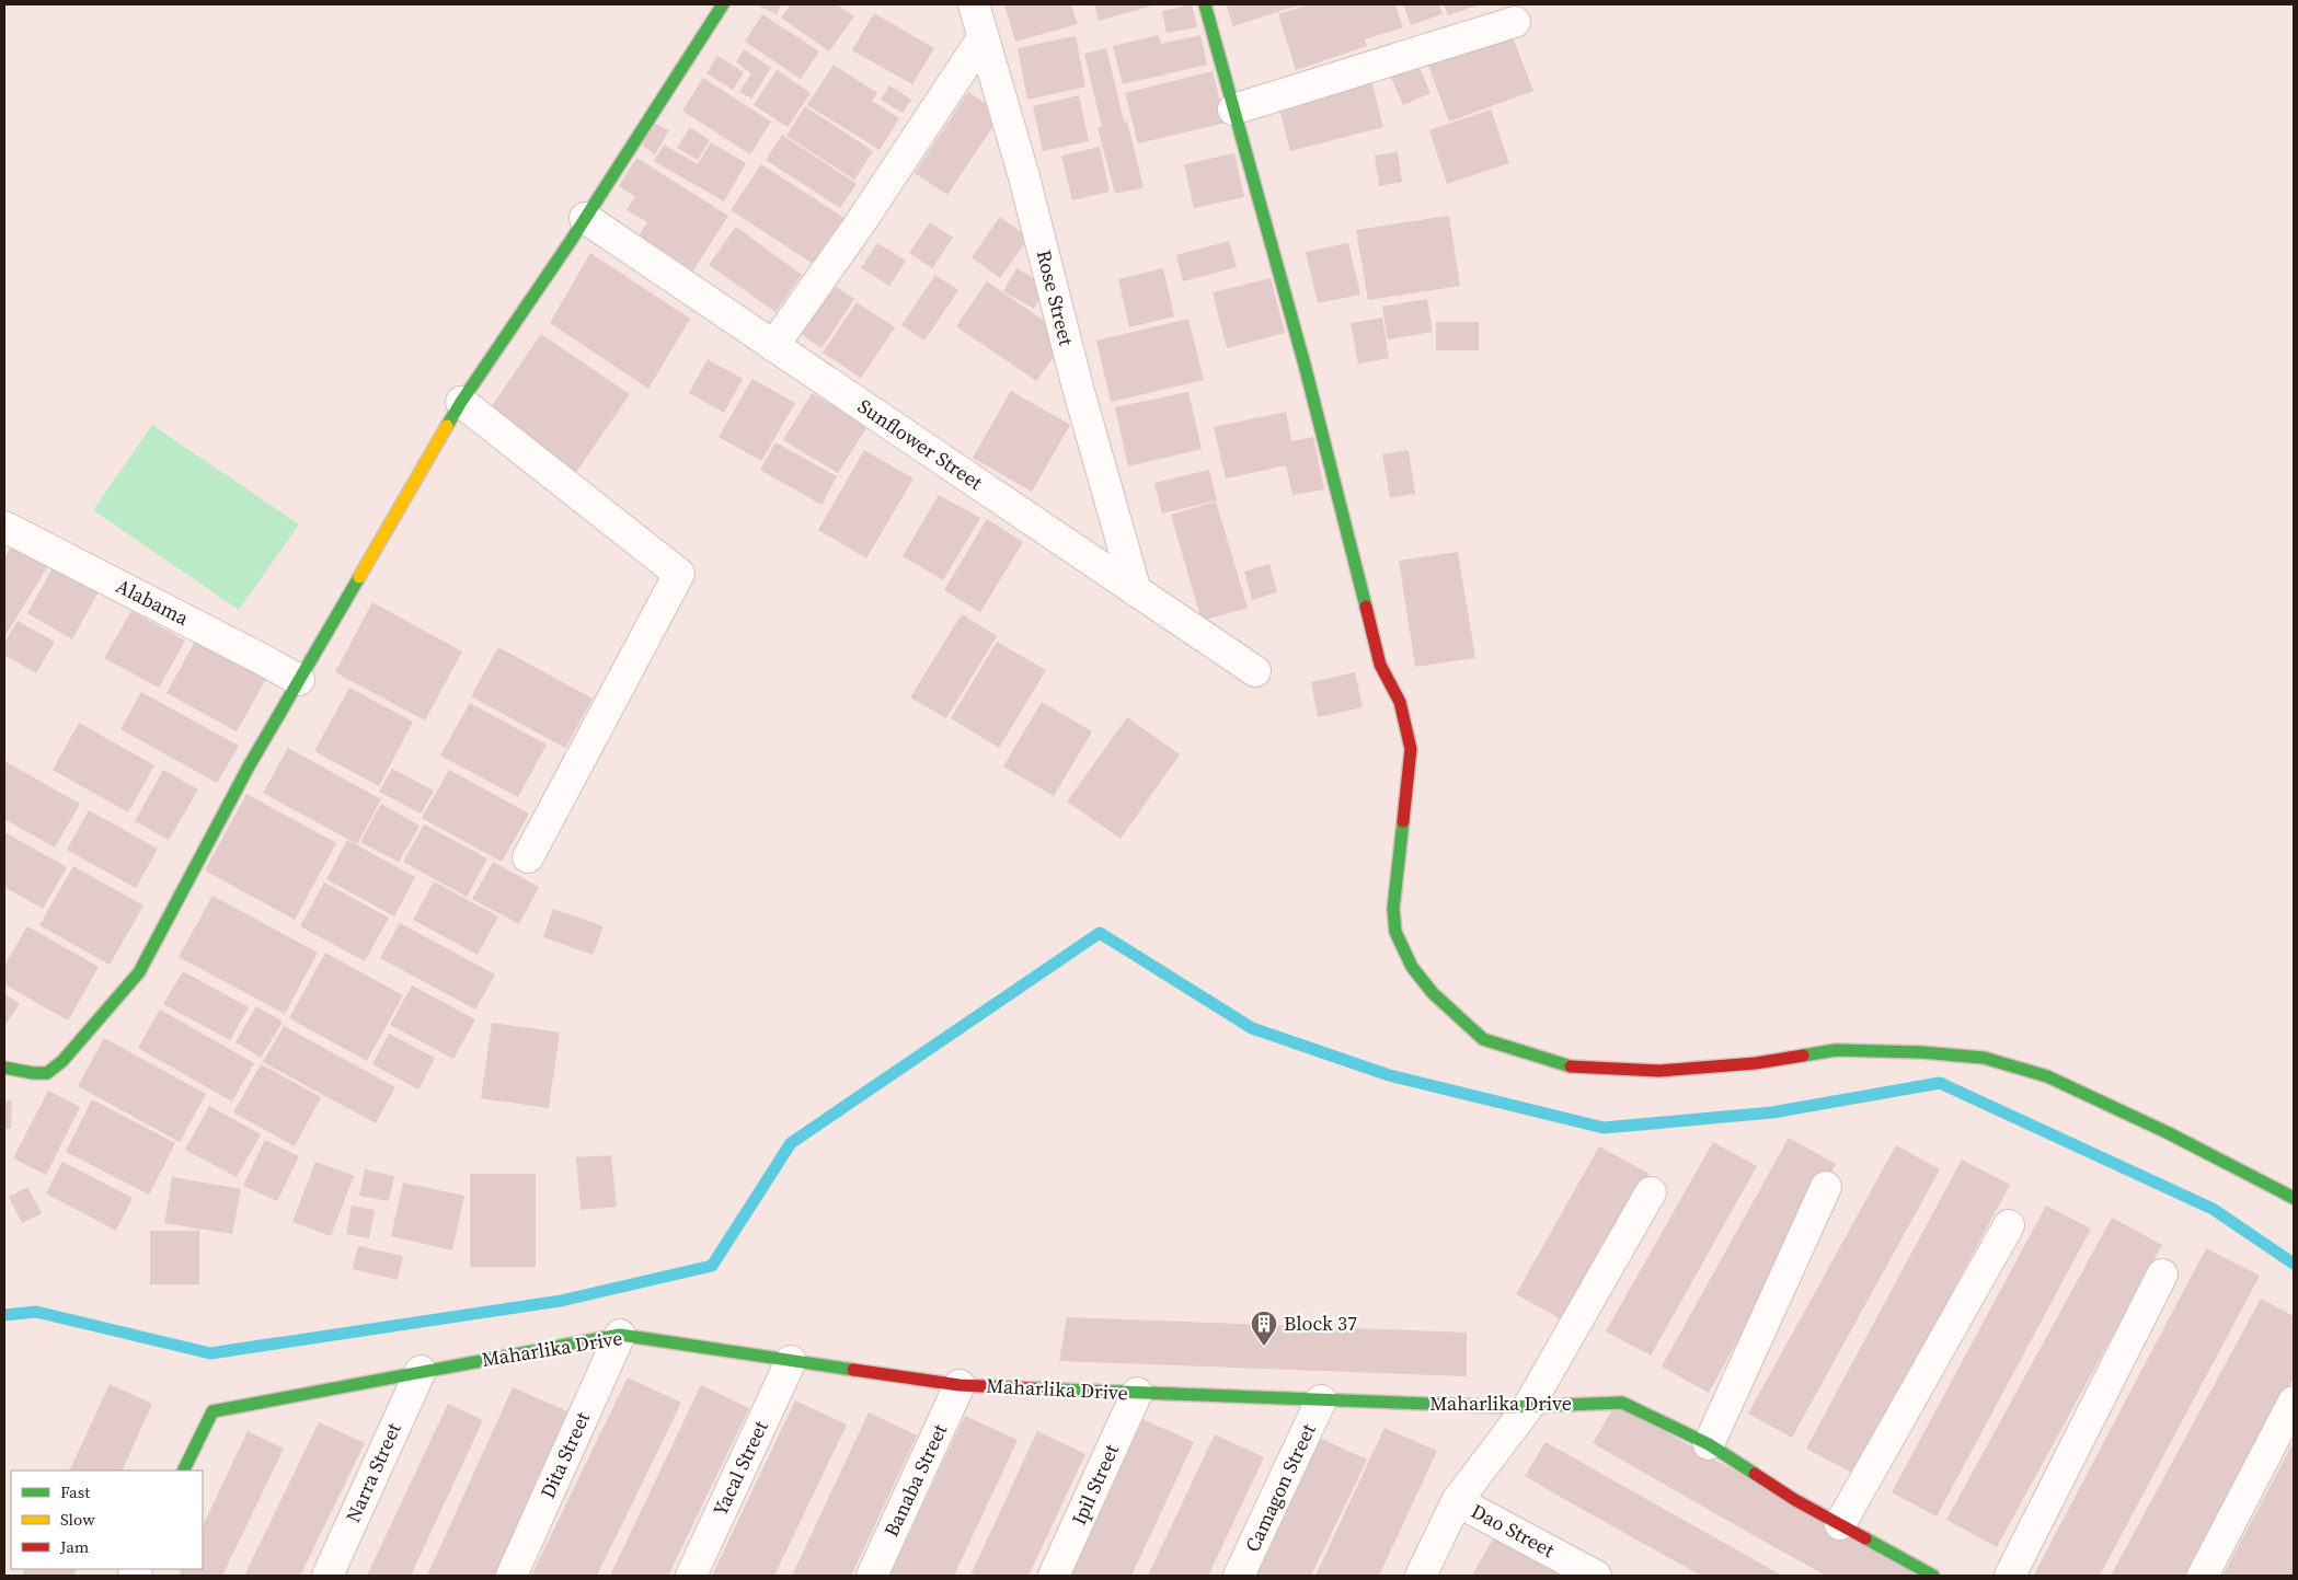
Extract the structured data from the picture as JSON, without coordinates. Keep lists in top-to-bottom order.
{
  "streets": {
    "street": [
      "Rose Street",
      "Sunflower Street",
      "Alabama",
      "Maharlika Drive",
      "Dita Street",
      "Yacal Street",
      "Narra Street",
      "Banaba Street",
      "Ipil Street",
      "Camagon Street",
      "Dao Street"
    ]
  },
  "crossings": [
    ["Rose Street", "Sunflower Street"],
    ["Maharlika Drive", "Dita Street"],
    ["Maharlika Drive", "Yacal Street"],
    ["Maharlika Drive", "Narra Street"],
    ["Maharlika Drive", "Banaba Street"],
    ["Maharlika Drive", "Ipil Street"],
    ["Maharlika Drive", "Camagon Street"]
  ],
  "places": {
    "building": ["Block 37"]
  },
  "legend": ["Fast", "Slow", "Jam"]
}
